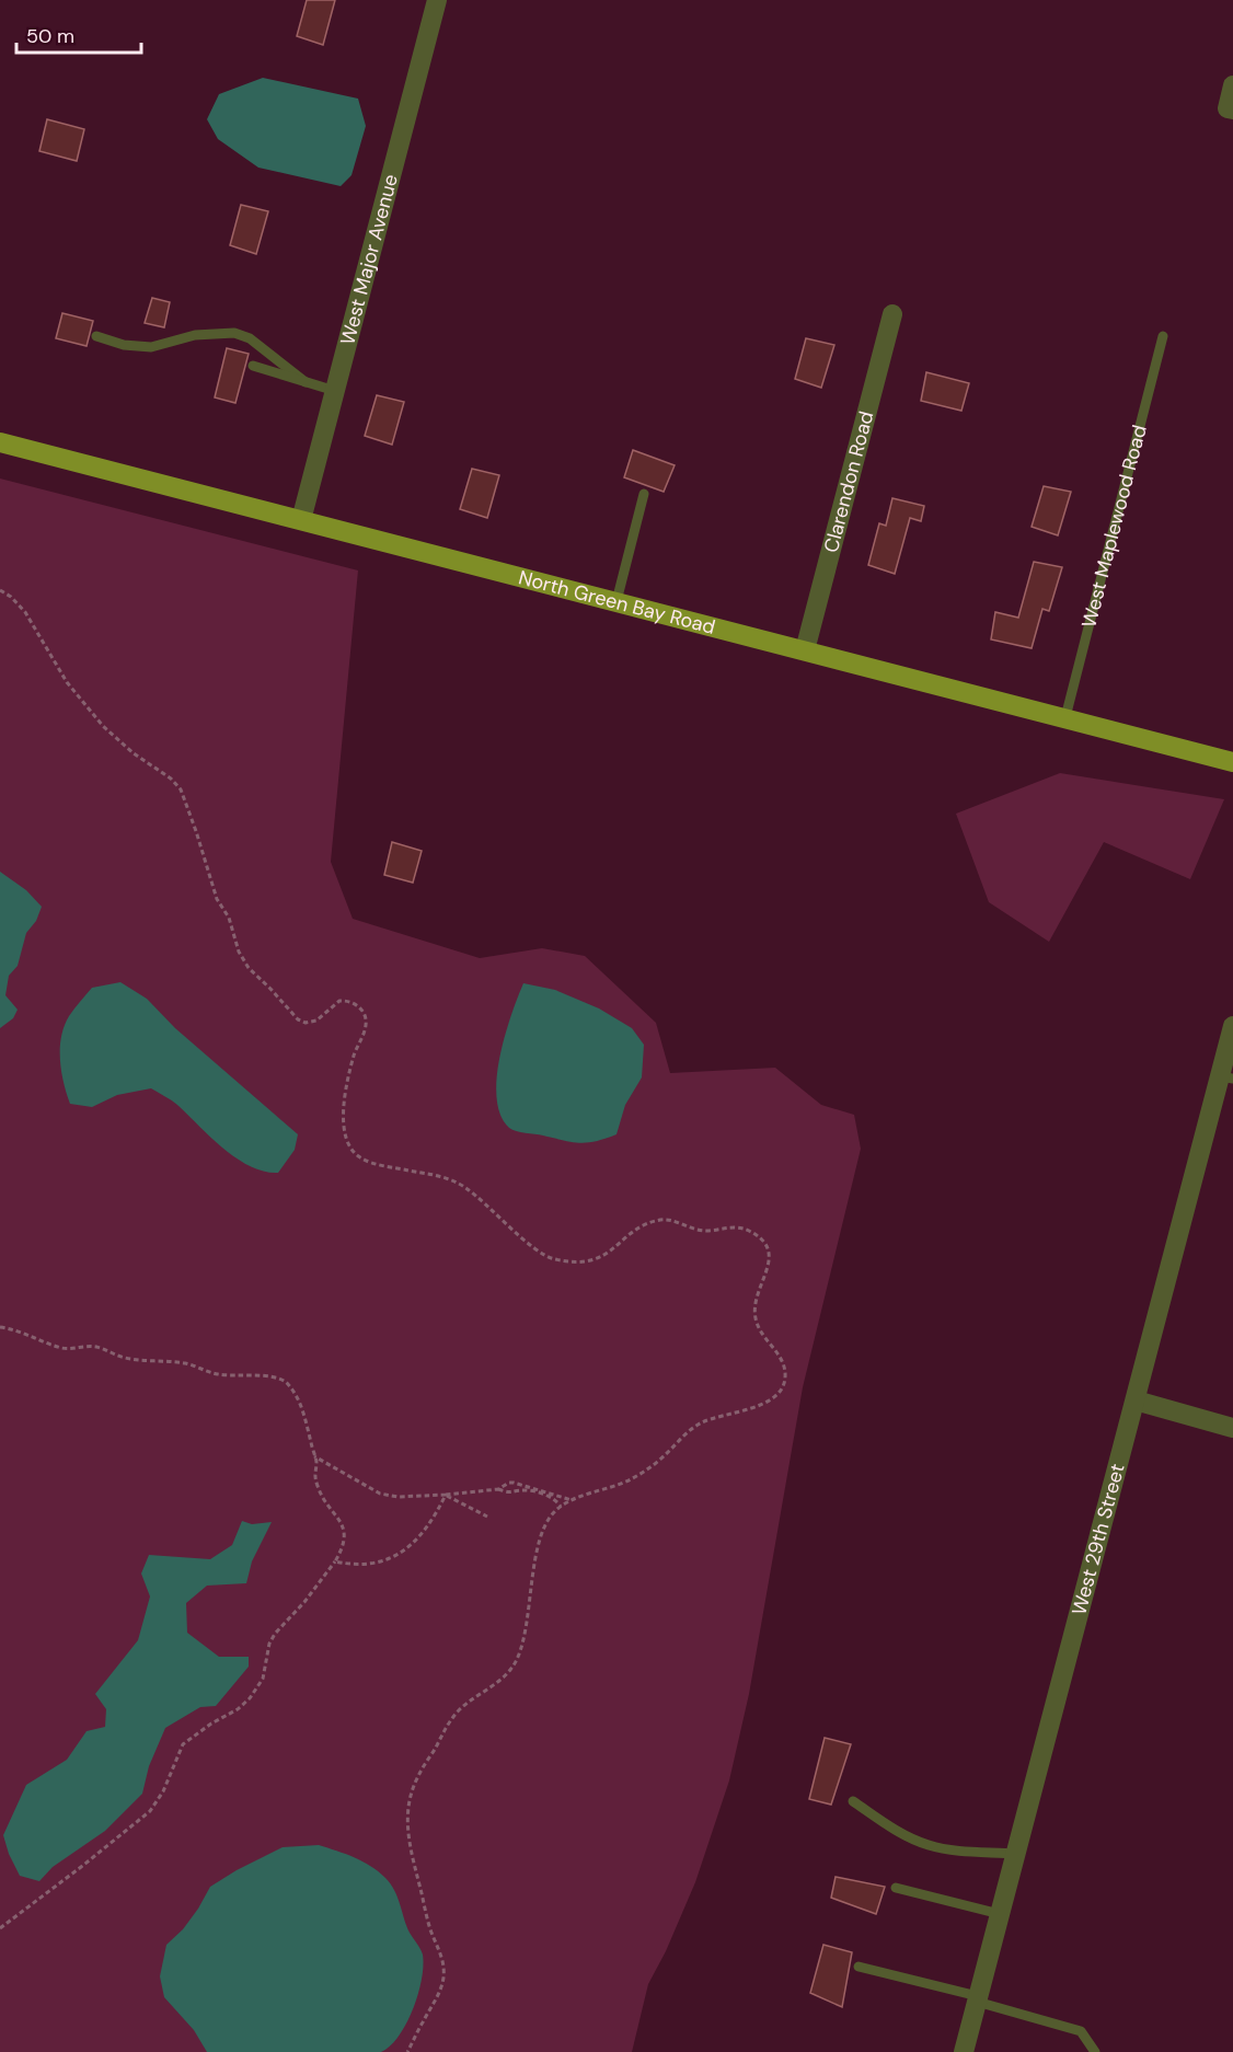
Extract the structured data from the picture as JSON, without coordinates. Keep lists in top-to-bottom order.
{
  "streets": {
    "main road": ["North Green Bay Road"],
    "street": ["West Major Avenue", "Clarendon Road", "West 29th Street"],
    "lane": ["West Maplewood Road"]
  },
  "crossings": [
    ["West Major Avenue", "North Green Bay Road"],
    ["Clarendon Road", "North Green Bay Road"],
    ["West Maplewood Road", "North Green Bay Road"]
  ],
  "scale_bar": "50 m"
}
